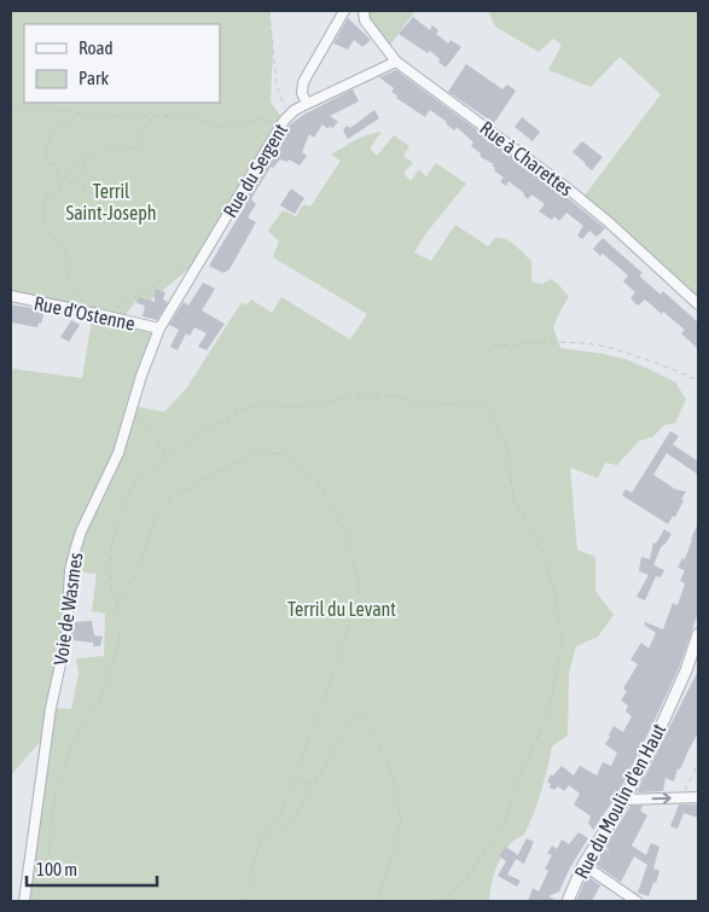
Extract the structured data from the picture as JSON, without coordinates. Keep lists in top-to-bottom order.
{
  "streets": {
    "street": [
      "Rue à Charettes",
      "Rue du Sergent",
      "Rue d'Ostenne",
      "Voie de Wasmes",
      "Rue du Moulin d'en Haut"
    ]
  },
  "crossings": [
    ["Rue à Charettes", "Rue du Sergent"],
    ["Rue du Sergent", "Rue d'Ostenne"],
    ["Rue du Sergent", "Voie de Wasmes"],
    ["Rue d'Ostenne", "Voie de Wasmes"]
  ],
  "parks": ["Terril Saint-Joseph", "Terril du Levant"],
  "legend": ["Road", "Park"],
  "scale_bar": "100 m"
}
